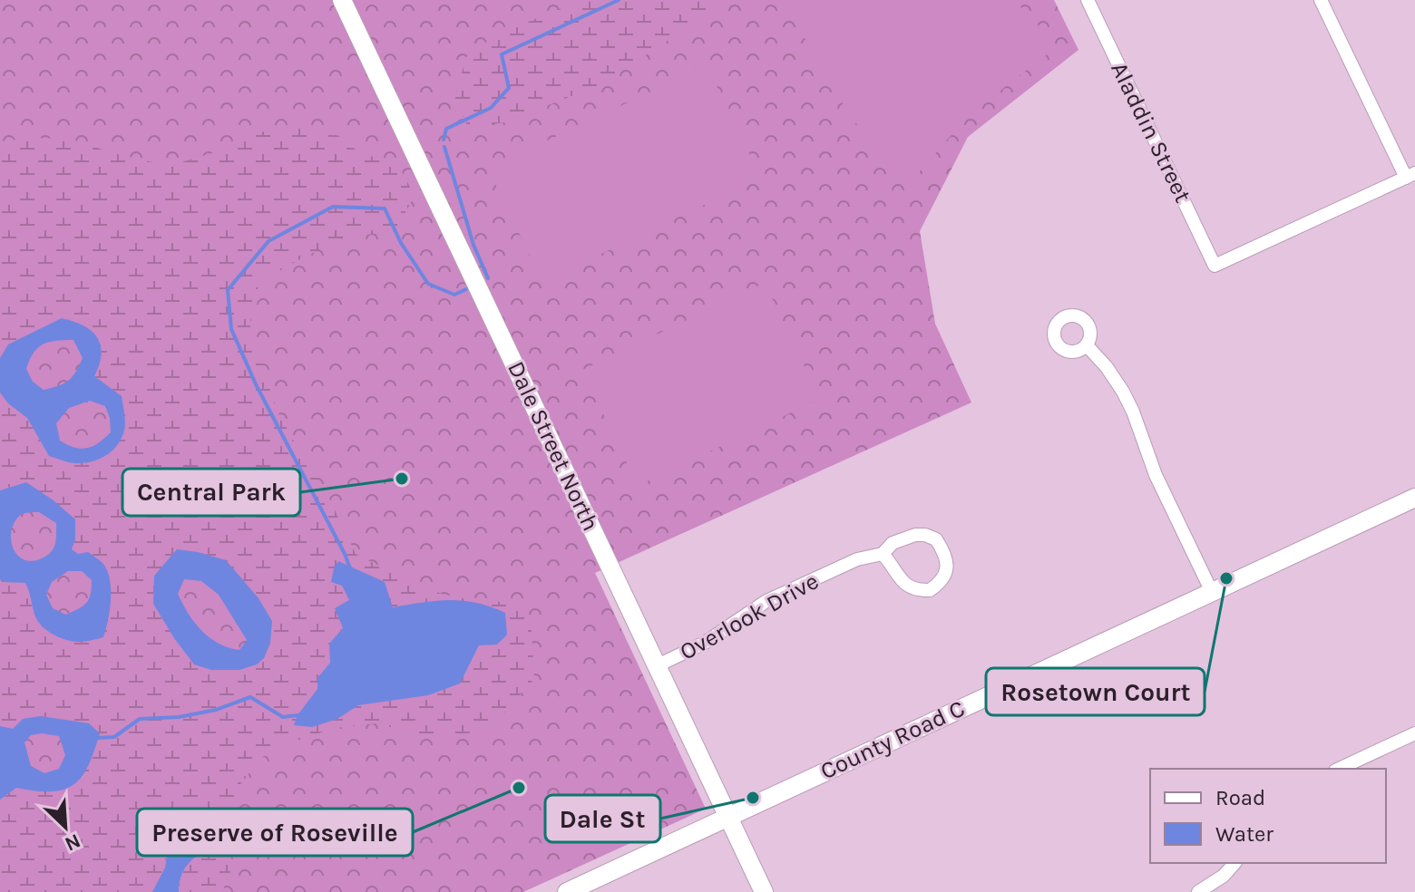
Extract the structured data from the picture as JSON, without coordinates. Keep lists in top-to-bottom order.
{
  "streets": {
    "main road": ["Dale Street North", "County Road C"],
    "street": ["Aladdin Street", "Overlook Drive"]
  },
  "crossings": [
    ["Dale Street North", "Overlook Drive"],
    ["Dale Street North", "County Road C"]
  ],
  "places": [
    "Central Park",
    "Rosetown Court",
    "Preserve of Roseville",
    "Dale St"
  ],
  "legend": ["Road", "Water"],
  "north": "bottom right"
}
